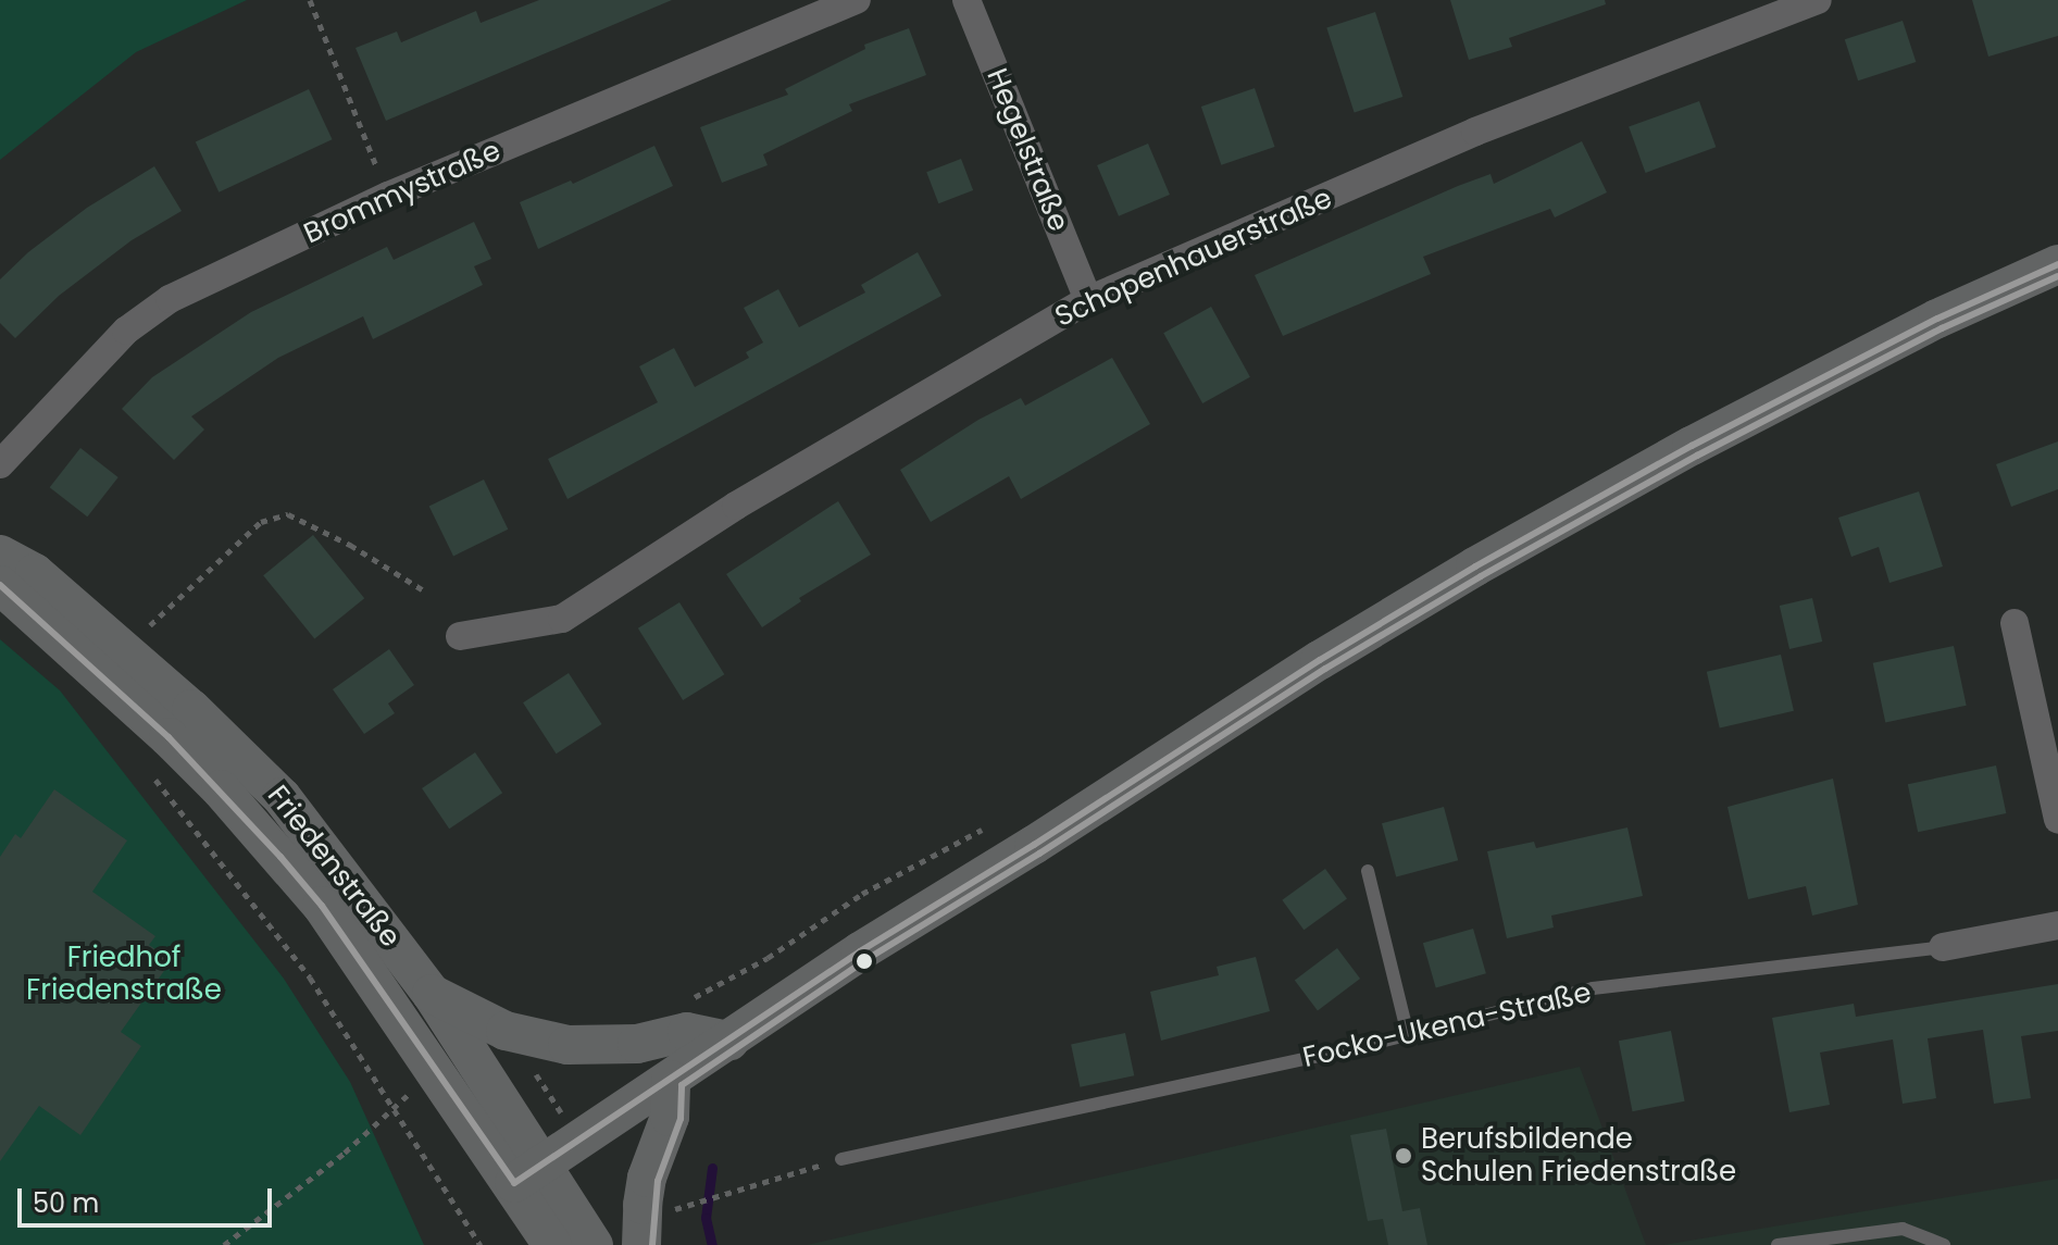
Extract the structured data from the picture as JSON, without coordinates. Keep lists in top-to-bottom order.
{
  "streets": {
    "main road": ["Friedenstraße"],
    "street": [
      "Hegelstraße",
      "Brommystraße",
      "Schopenhauerstraße",
      "Focko-Ukena-Straße"
    ]
  },
  "crossings": [
    ["Hegelstraße", "Schopenhauerstraße"]
  ],
  "parks": ["Friedhof Friedenstraße"],
  "places": ["Berufsbildende Schulen Friedenstraße"],
  "scale_bar": "50 m"
}
